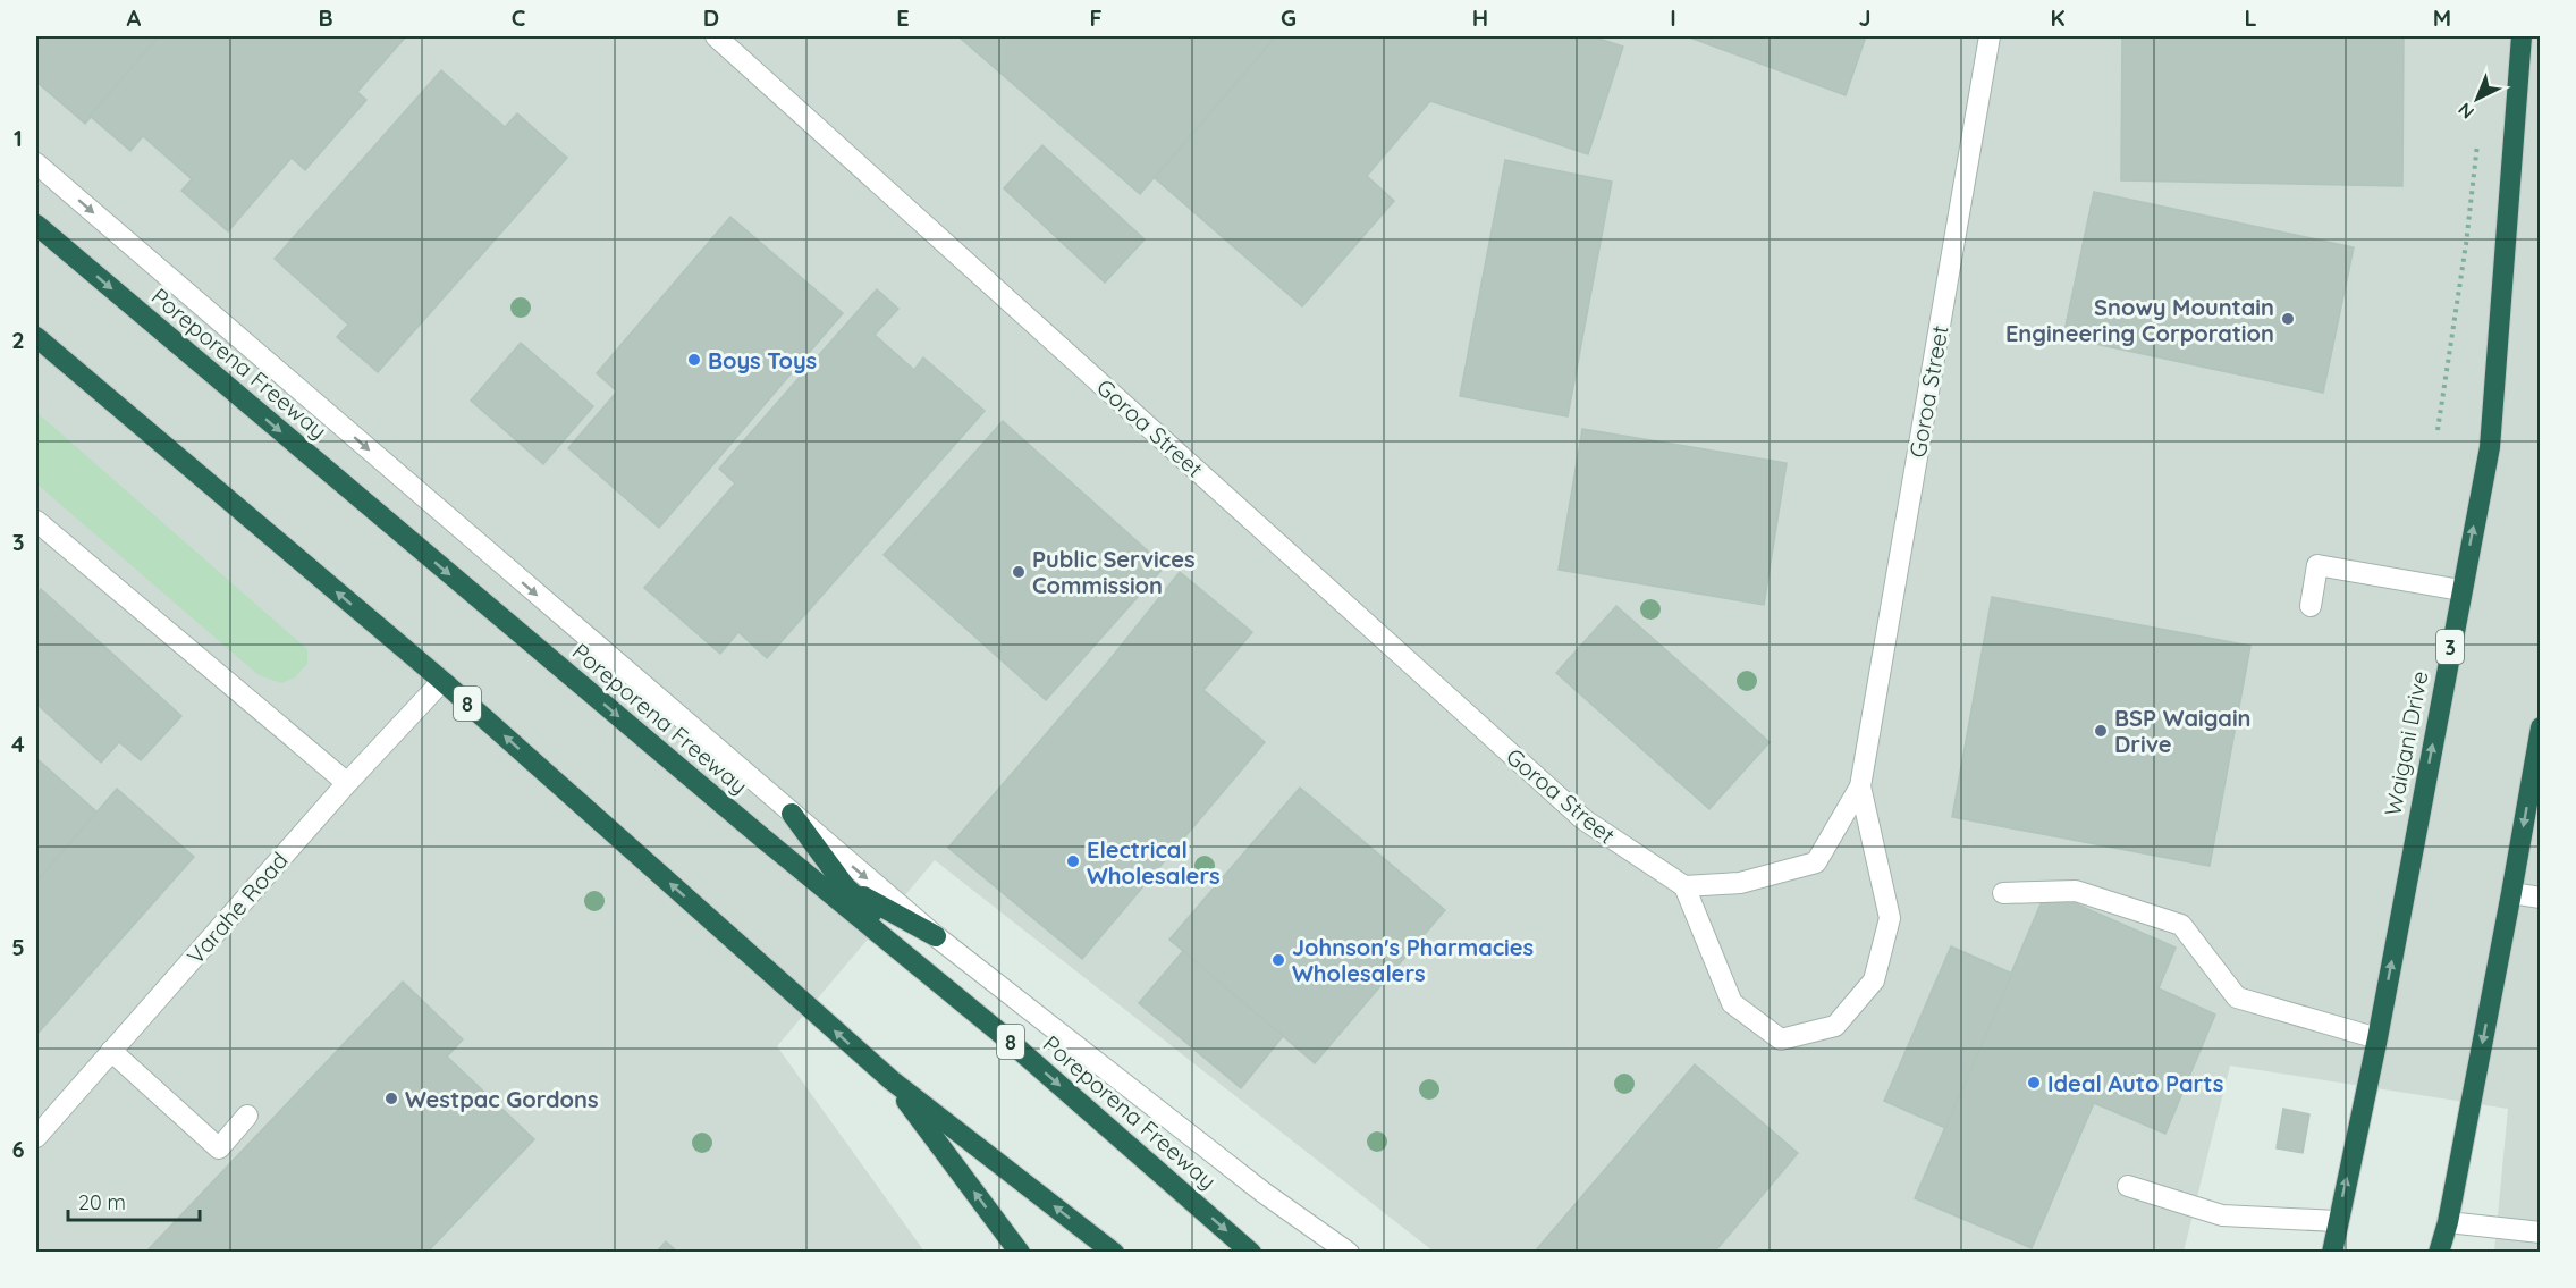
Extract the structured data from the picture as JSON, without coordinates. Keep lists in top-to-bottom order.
{
  "streets": {
    "highway": [
      "Poreporena Freeway",
      "3",
      "8",
      "Waigani Drive"
    ],
    "street": ["Goroa Street", "Varahe Road"]
  },
  "crossings": [
    ["8", "Varahe Road"]
  ],
  "places": [
    "Snowy Mountain Engineering Corporation",
    "Boys Toys",
    "Public Services Commission",
    "BSP Waigain Drive",
    "Electrical Wholesalers",
    "Johnson's Pharmacies Wholesalers",
    "Ideal Auto Parts",
    "Westpac Gordons"
  ],
  "scale_bar": "20 m",
  "north": "bottom left",
  "grid": {
    "columns": [
      "A",
      "B",
      "C",
      "D",
      "E",
      "F",
      "G",
      "H",
      "I",
      "J",
      "K",
      "L",
      "M"
    ],
    "rows": [
      "1",
      "2",
      "3",
      "4",
      "5",
      "6"
    ]
  }
}
